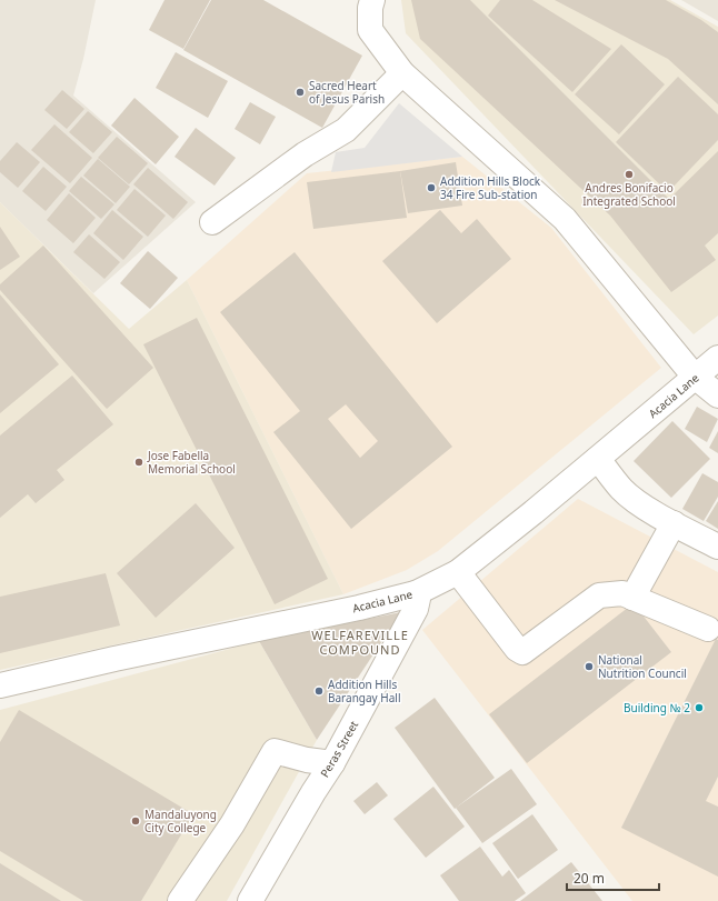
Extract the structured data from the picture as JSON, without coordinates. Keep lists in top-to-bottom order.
{
  "streets": {
    "street": ["Acacia Lane", "Peras Street"]
  },
  "crossings": [
    ["Acacia Lane", "Peras Street"]
  ],
  "districts": ["WELFAREVILLE COMPOUND"],
  "places": [
    "Sacred Heart of Jesus Parish",
    "Andres Bonifacio Integrated School",
    "Addition Hills Block 34 Fire Sub-station",
    "Jose Fabella Memorial School",
    "National Nutrition Council",
    "Addition Hills Barangay Hall",
    "Building № 2",
    "Mandaluyong City College"
  ],
  "scale_bar": "20 m"
}
